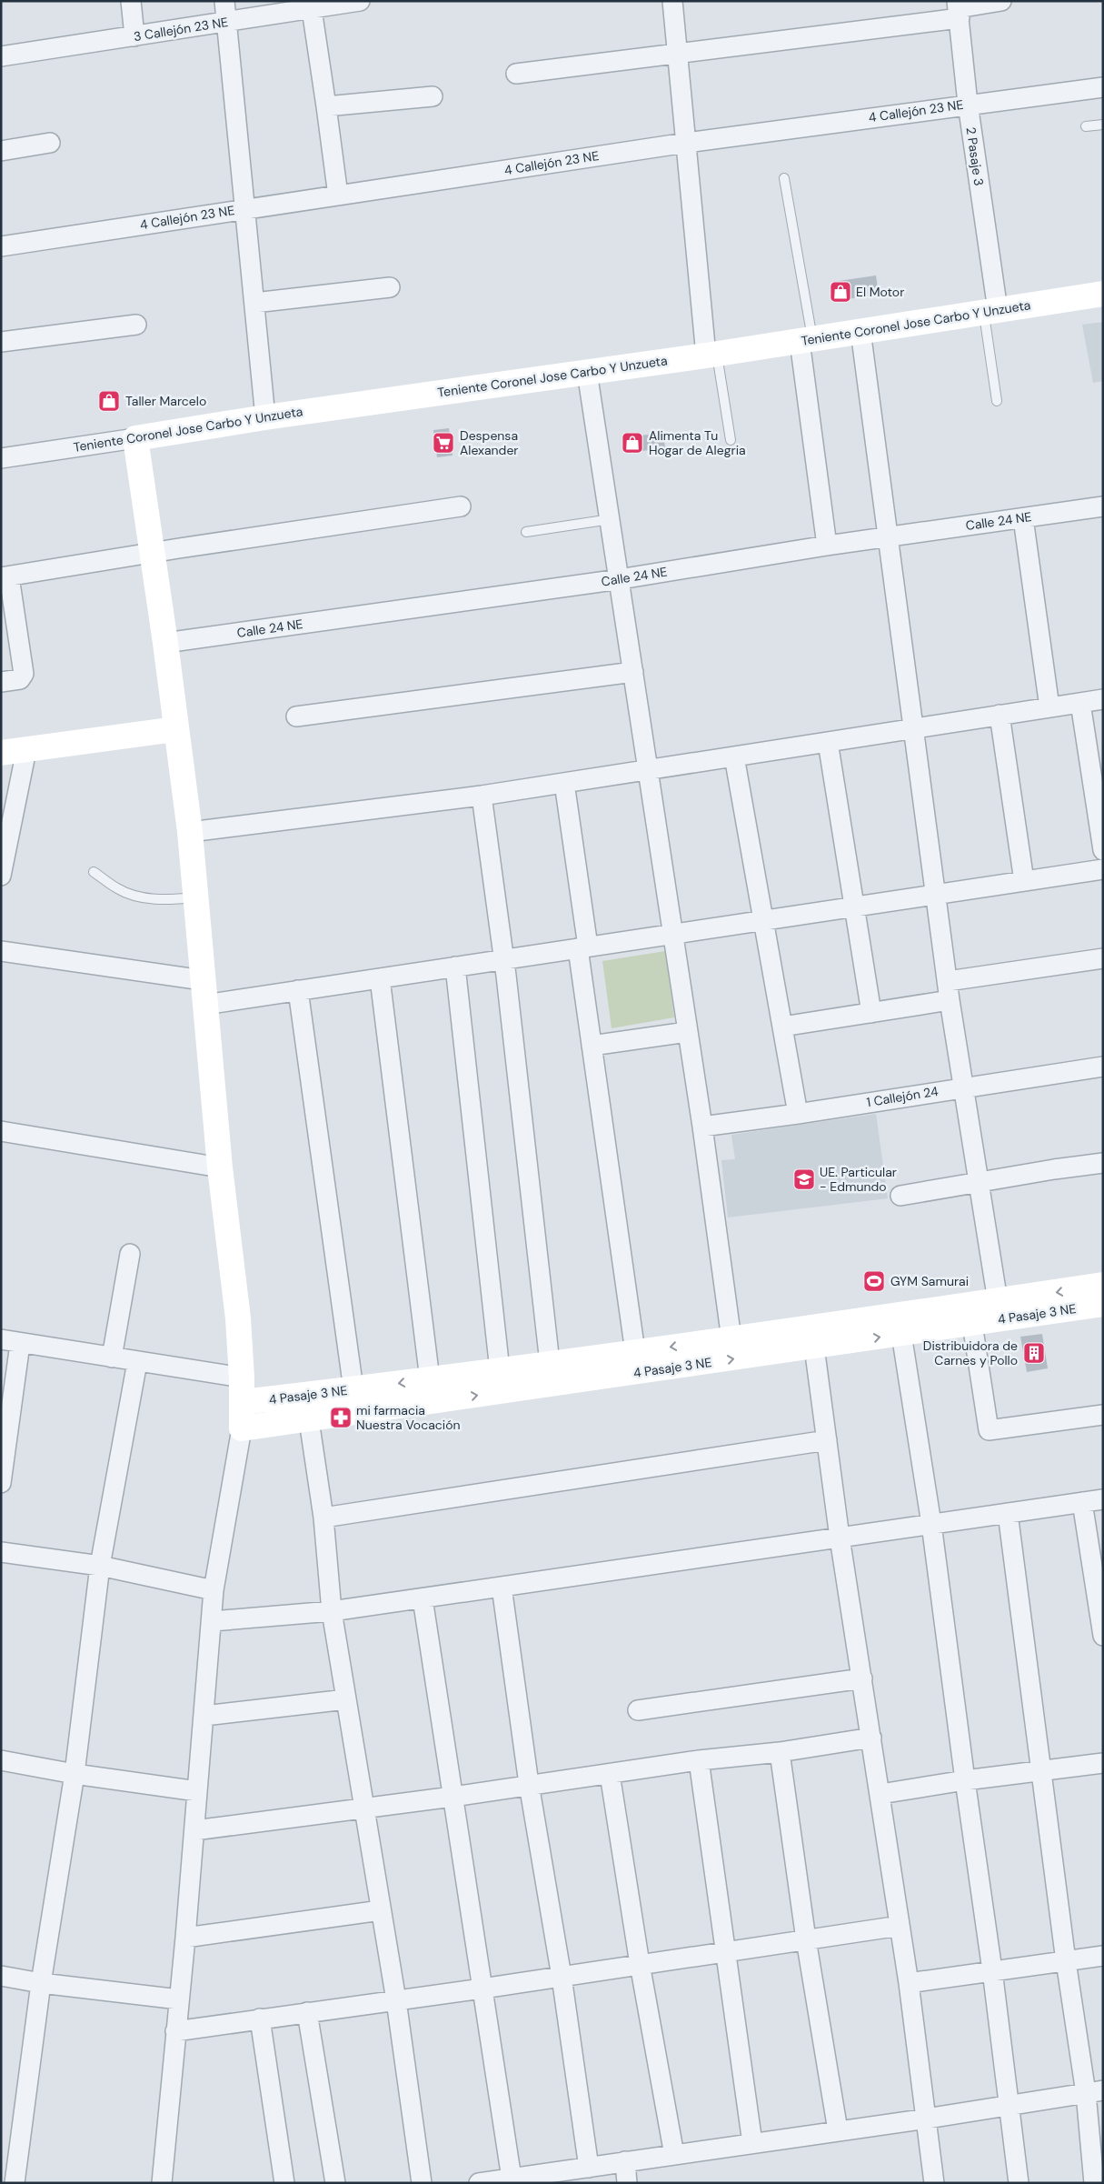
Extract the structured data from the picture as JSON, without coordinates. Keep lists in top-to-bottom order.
{
  "streets": {
    "street": [
      "3 Callejón 23 NE",
      "4 Callejón 23 NE",
      "2 Pasaje 3",
      "Teniente Coronel Jose Carbo Y Unzueta",
      "Calle 24 NE",
      "1 Callejón 24",
      "4 Pasaje 3 NE"
    ]
  },
  "crossings": [
    ["4 Callejón 23 NE", "2 Pasaje 3"],
    ["2 Pasaje 3", "Teniente Coronel Jose Carbo Y Unzueta"]
  ],
  "places": {
    "shop": ["El Motor", "Taller Marcelo", "Alimenta Tu Hogar de Alegria"],
    "supermarket": ["Despensa Alexander"],
    "school or university": ["UE. Particular - Edmundo"],
    "sports": ["GYM Samurai"],
    "building": ["Distribuidora de Carnes y Pollo"],
    "pharmacy": ["mi farmacia Nuestra Vocación"]
  }
}
